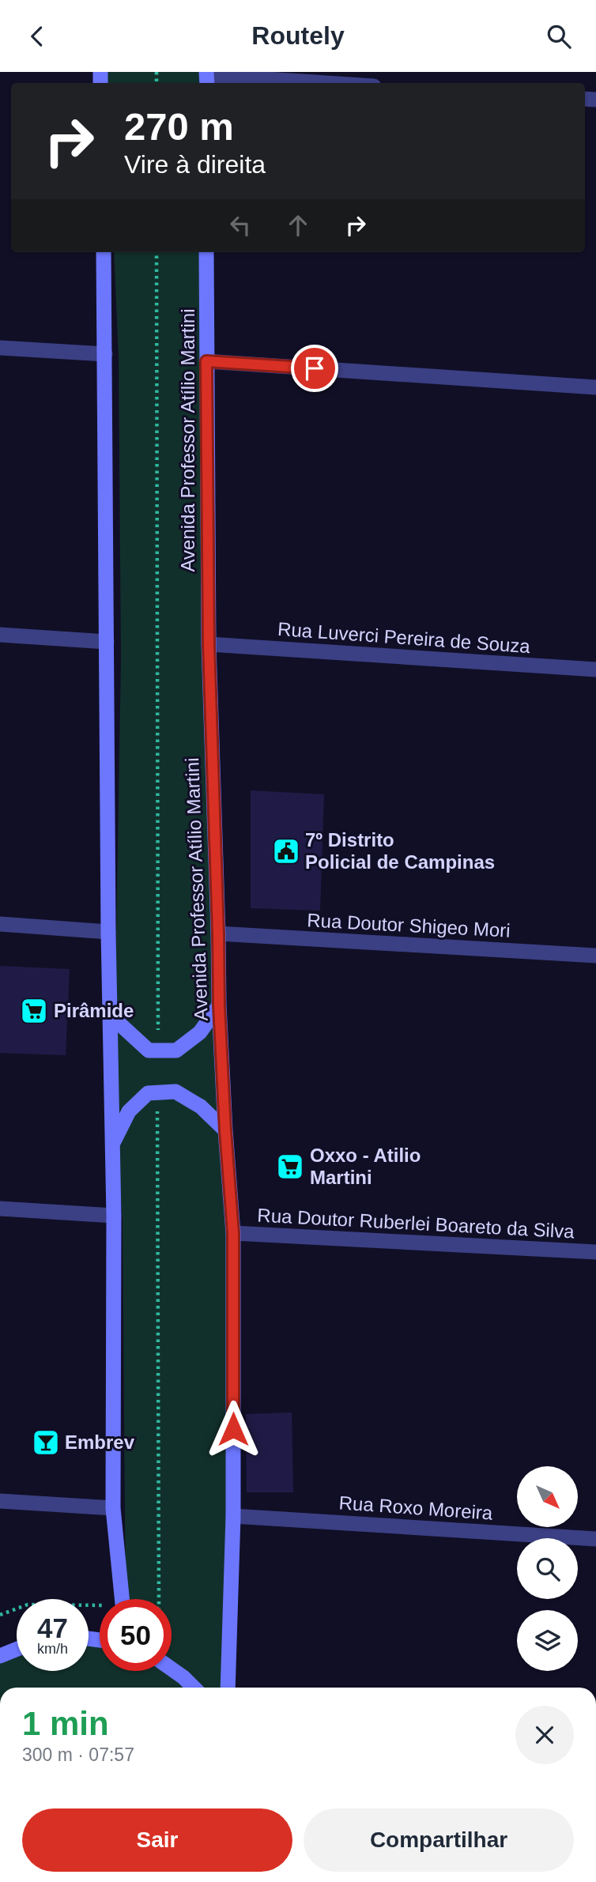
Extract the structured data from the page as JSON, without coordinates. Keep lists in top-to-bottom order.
{
  "streets": {
    "main road": ["Avenida Professor Atílio Martini"],
    "street": [
      "Rua Luverci Pereira de Souza",
      "Rua Doutor Shigeo Mori",
      "Rua Doutor Ruberlei Boareto da Silva",
      "Rua Roxo Moreira"
    ]
  },
  "crossings": [
    ["Avenida Professor Atílio Martini", "Rua Luverci Pereira de Souza"],
    ["Avenida Professor Atílio Martini", "Rua Doutor Shigeo Mori"],
    ["Avenida Professor Atílio Martini", "Rua Doutor Ruberlei Boareto da Silva"],
    ["Avenida Professor Atílio Martini", "Rua Roxo Moreira"]
  ],
  "places": {
    "public building": ["7º Distrito Policial de Campinas"],
    "supermarket": ["Pirâmide", "Oxxo - Atilio Martini"],
    "bar": ["Embrev"]
  },
  "north": "bottom right",
  "page": {
    "header": "Routely",
    "turn": ["270 m", "Vire à direita"],
    "speed": "47 km/h",
    "limit": "50",
    "heading": ["1 min", "300 m · 07:57"],
    "buttons": ["Sair", "Compartilhar"]
  }
}
